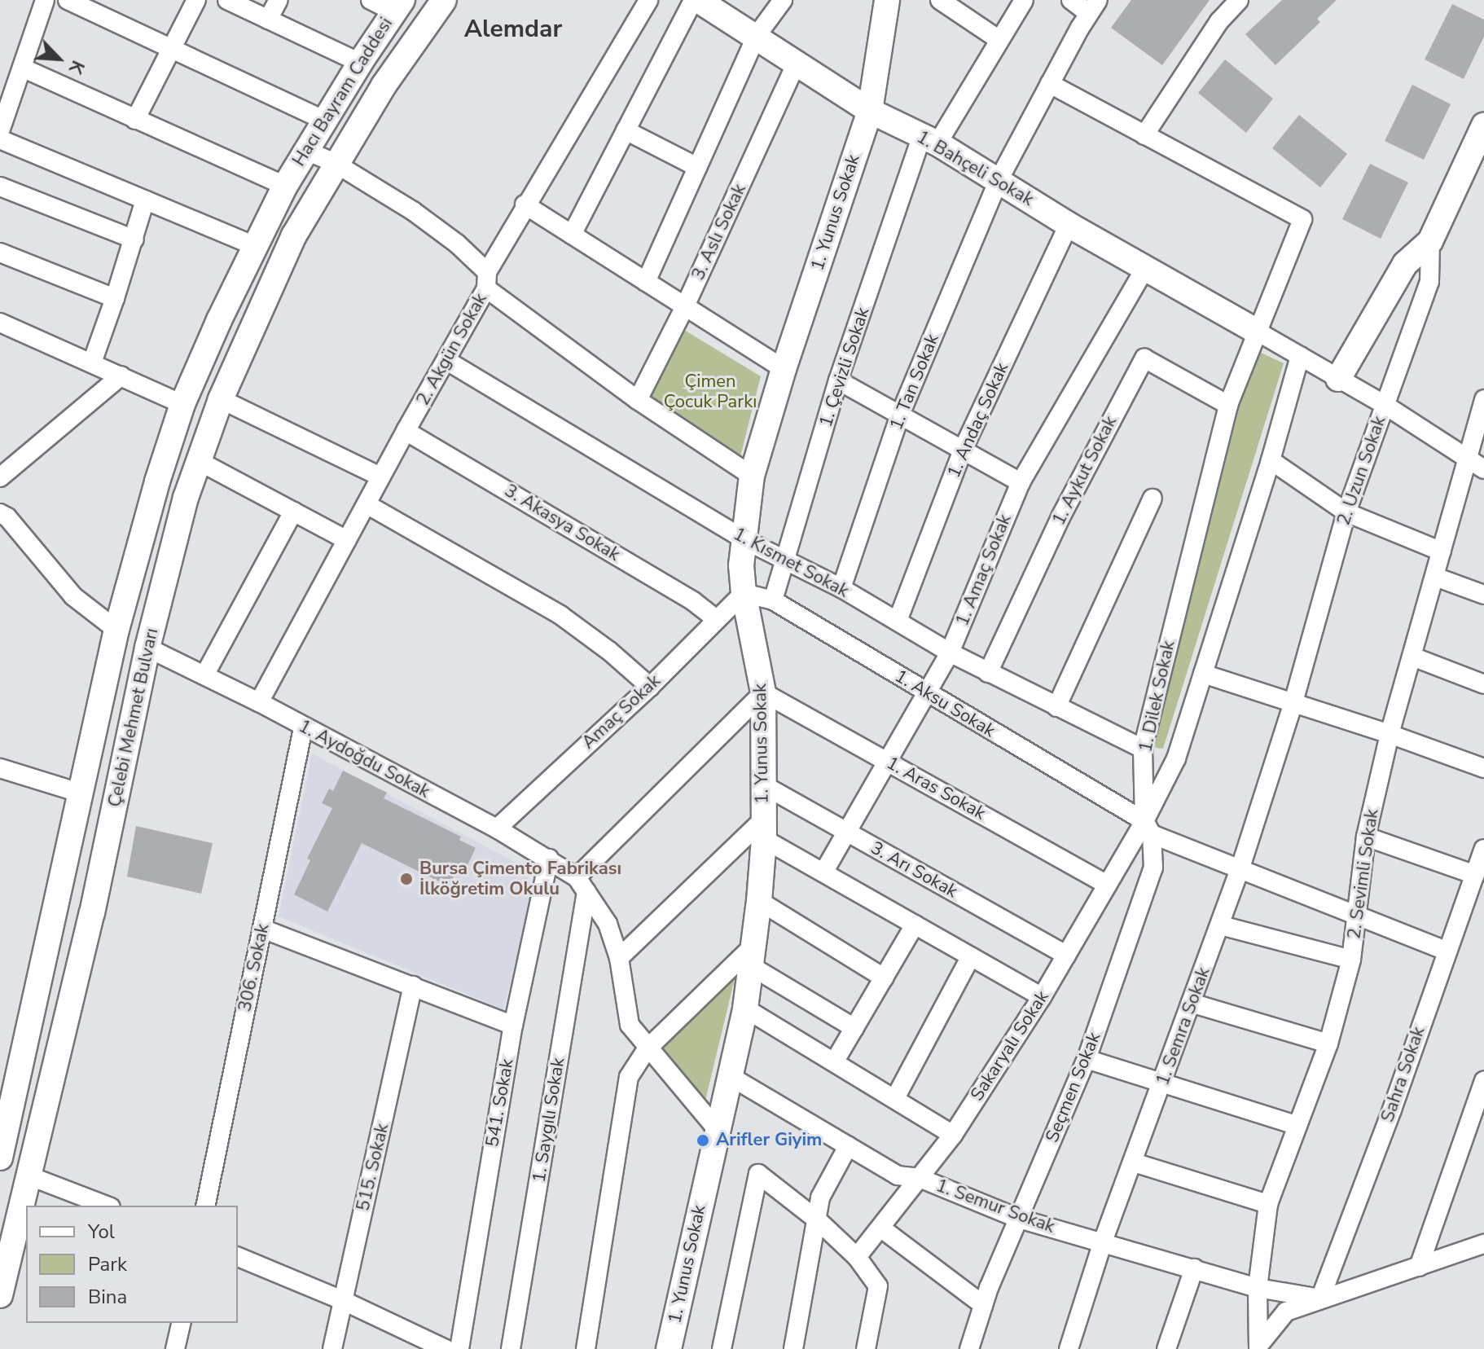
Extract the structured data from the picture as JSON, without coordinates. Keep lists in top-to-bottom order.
{
  "streets": {
    "main road": [
      "Hacı Bayram Caddesi",
      "1. Bahçeli Sokak",
      "1. Yunus Sokak",
      "Çelebi Mehmet Bulvarı"
    ],
    "street": [
      "3. Aslı Sokak",
      "2. Akgün Sokak",
      "1. Çevizli Sokak",
      "1. Tan Sokak",
      "1. Andaç Sokak",
      "1. Aykut Sokak",
      "2. Uzun Sokak",
      "3. Akasya Sokak",
      "1. Kısmet Sokak",
      "1. Amaç Sokak",
      "1. Dilek Sokak",
      "1. Aksu Sokak",
      "Amaç Sokak",
      "1. Aydoğdu Sokak",
      "1. Aras Sokak",
      "3. Arı Sokak",
      "2. Sevimli Sokak",
      "306. Sokak",
      "1. Semra Sokak",
      "Sakaryalı Sokak",
      "Sahra Sokak",
      "Seçmen Sokak",
      "541. Sokak",
      "1. Saygılı Sokak",
      "515. Sokak",
      "1. Semur Sokak"
    ]
  },
  "crossings": [
    ["Hacı Bayram Caddesi", "Çelebi Mehmet Bulvarı"],
    ["1. Bahçeli Sokak", "1. Yunus Sokak"],
    ["1. Bahçeli Sokak", "3. Aslı Sokak"],
    ["1. Bahçeli Sokak", "1. Çevizli Sokak"],
    ["1. Bahçeli Sokak", "1. Tan Sokak"],
    ["1. Bahçeli Sokak", "1. Andaç Sokak"],
    ["1. Bahçeli Sokak", "1. Amaç Sokak"],
    ["1. Bahçeli Sokak", "1. Dilek Sokak"],
    ["1. Yunus Sokak", "1. Kısmet Sokak"],
    ["1. Yunus Sokak", "1. Aksu Sokak"],
    ["1. Yunus Sokak", "Amaç Sokak"],
    ["1. Yunus Sokak", "1. Aras Sokak"],
    ["1. Yunus Sokak", "3. Arı Sokak"],
    ["1. Yunus Sokak", "1. Semur Sokak"],
    ["2. Akgün Sokak", "3. Akasya Sokak"],
    ["2. Akgün Sokak", "1. Kısmet Sokak"],
    ["2. Akgün Sokak", "1. Aydoğdu Sokak"],
    ["1. Çevizli Sokak", "1. Kısmet Sokak"],
    ["1. Çevizli Sokak", "1. Aksu Sokak"],
    ["1. Tan Sokak", "1. Kısmet Sokak"],
    ["1. Andaç Sokak", "1. Kısmet Sokak"],
    ["1. Aykut Sokak", "1. Kısmet Sokak"],
    ["1. Aykut Sokak", "1. Dilek Sokak"],
    ["2. Uzun Sokak", "1. Semra Sokak"],
    ["3. Akasya Sokak", "Amaç Sokak"],
    ["1. Kısmet Sokak", "1. Amaç Sokak"],
    ["1. Kısmet Sokak", "1. Dilek Sokak"],
    ["1. Amaç Sokak", "1. Aksu Sokak"],
    ["1. Amaç Sokak", "1. Aras Sokak"],
    ["1. Amaç Sokak", "3. Arı Sokak"],
    ["1. Dilek Sokak", "1. Aksu Sokak"],
    ["1. Dilek Sokak", "Sakaryalı Sokak"],
    ["1. Dilek Sokak", "Seçmen Sokak"],
    ["1. Aksu Sokak", "Amaç Sokak"],
    ["1. Aksu Sokak", "2. Sevimli Sokak"],
    ["1. Aksu Sokak", "1. Semra Sokak"],
    ["1. Aksu Sokak", "Sakaryalı Sokak"],
    ["1. Aksu Sokak", "Sahra Sokak"],
    ["1. Aksu Sokak", "Seçmen Sokak"],
    ["Amaç Sokak", "1. Aydoğdu Sokak"],
    ["Çelebi Mehmet Bulvarı", "1. Aydoğdu Sokak"],
    ["1. Aydoğdu Sokak", "306. Sokak"],
    ["1. Aydoğdu Sokak", "541. Sokak"],
    ["1. Aydoğdu Sokak", "1. Saygılı Sokak"],
    ["1. Aras Sokak", "Sakaryalı Sokak"],
    ["3. Arı Sokak", "Sakaryalı Sokak"],
    ["2. Sevimli Sokak", "1. Semur Sokak"],
    ["1. Semra Sokak", "1. Semur Sokak"],
    ["Sakaryalı Sokak", "Seçmen Sokak"],
    ["Sakaryalı Sokak", "1. Semur Sokak"],
    ["Sahra Sokak", "1. Semur Sokak"],
    ["Seçmen Sokak", "1. Semur Sokak"]
  ],
  "districts": ["Alemdar"],
  "parks": ["Çimen Çocuk Parkı"],
  "places": ["Bursa Çimento Fabrikası İlköğretim Okulu", "Arifler Giyim"],
  "legend": ["Yol", "Park", "Bina"],
  "north": "bottom right"
}
